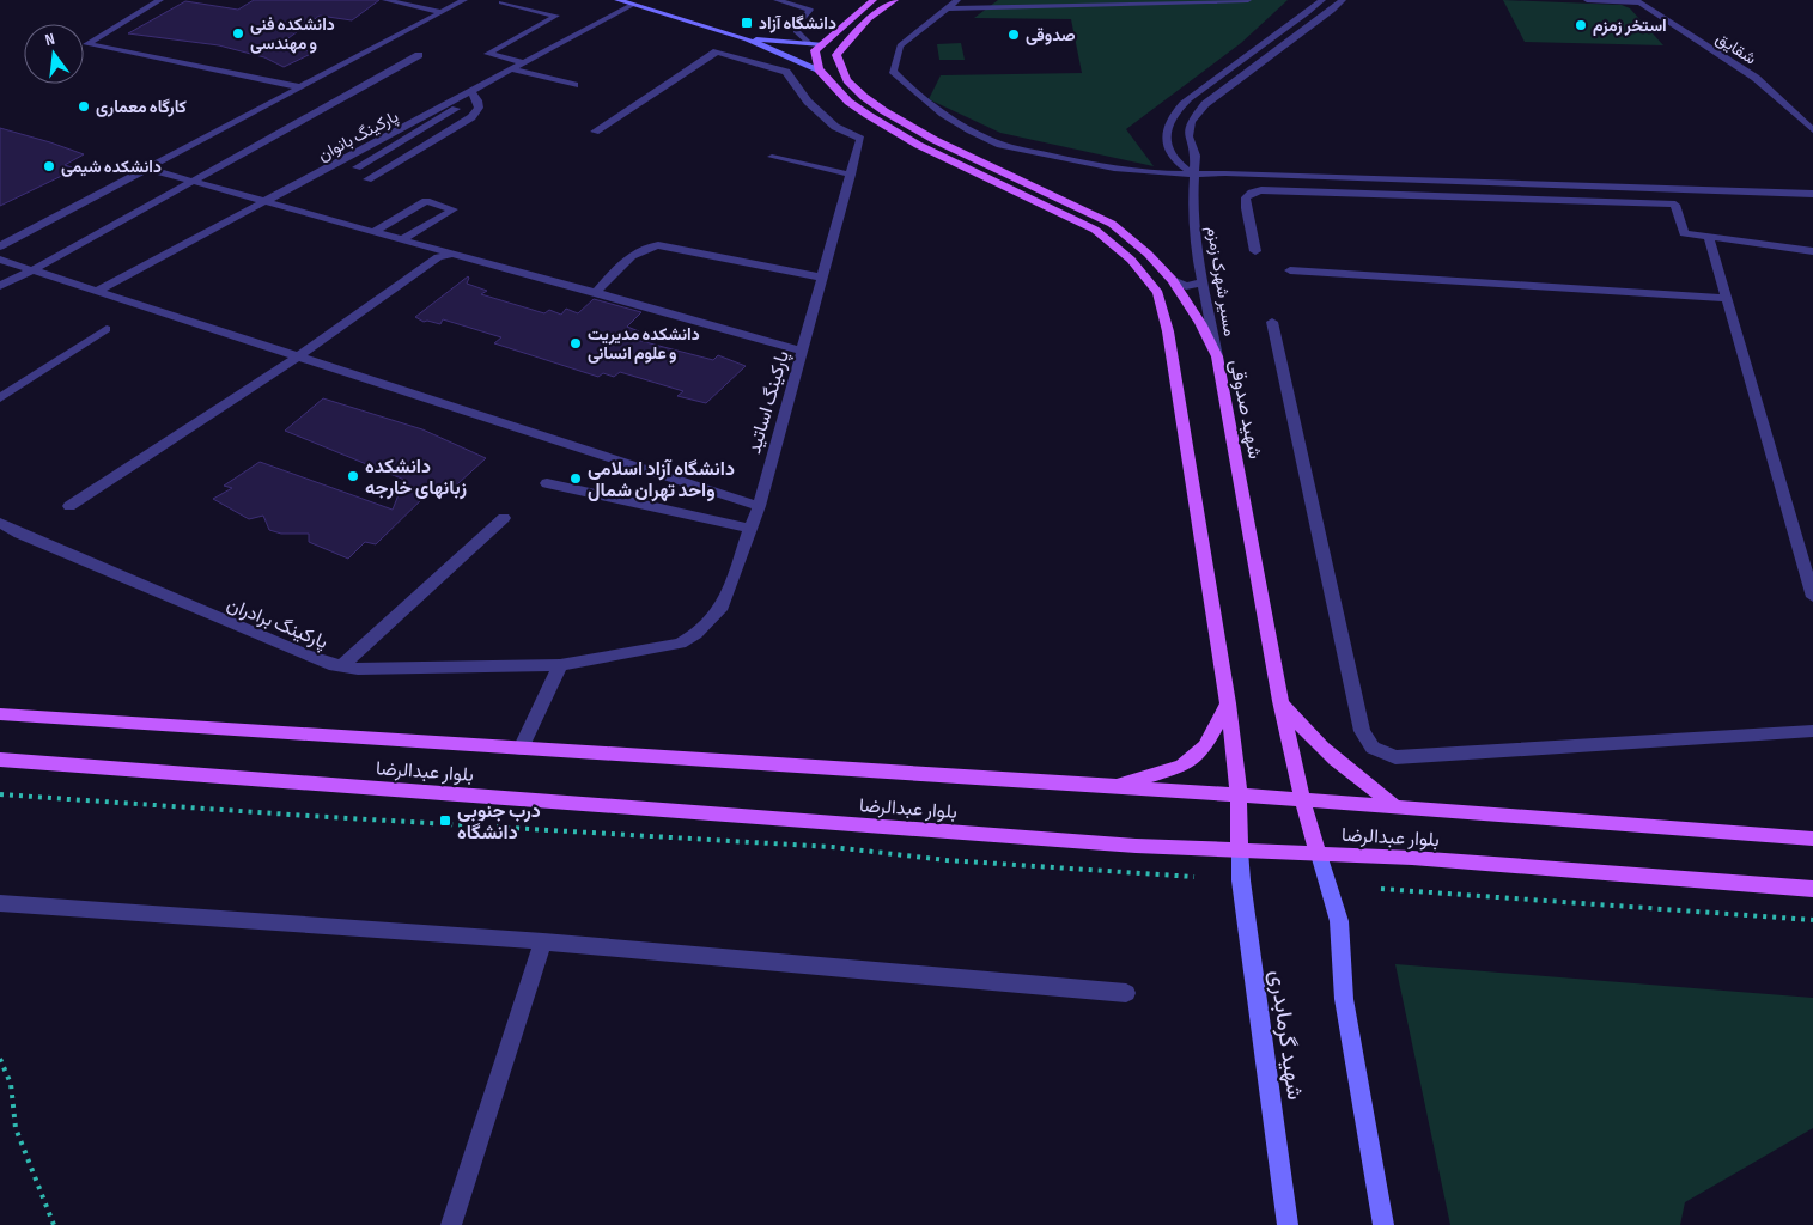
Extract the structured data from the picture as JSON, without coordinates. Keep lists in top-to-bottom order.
{
  "streets": {
    "main road": ["شهید صدوقی", "بلوار عبدالرضا", "شهید گرمابدری"],
    "street": [
      "شقایق",
      "پارکینگ بانوان",
      "مسیر شهرک زمزم",
      "پارکینگ اساتید",
      "پارکینگ برادران"
    ]
  },
  "crossings": [
    ["مسیر شهرک زمزم", "شهید صدوقی"],
    ["پارکینگ اساتید", "پارکینگ برادران"],
    ["شهید صدوقی", "بلوار عبدالرضا"],
    ["بلوار عبدالرضا", "شهید گرمابدری"]
  ],
  "places": {
    "transit": ["دانشگاه آزاد", "درب جنوبی دانشگاه"],
    "other": [
      "استخر زمزم",
      "دانشکده فنی و مهندسی",
      "صدوقی",
      "کارگاه معماری",
      "دانشکده شیمی",
      "دانشکده مدیریت و علوم انسانی",
      "دانشکده زبانهای خارجه",
      "دانشگاه آزاد اسلامی واحد تهران شمال"
    ]
  },
  "north": "top"
}
